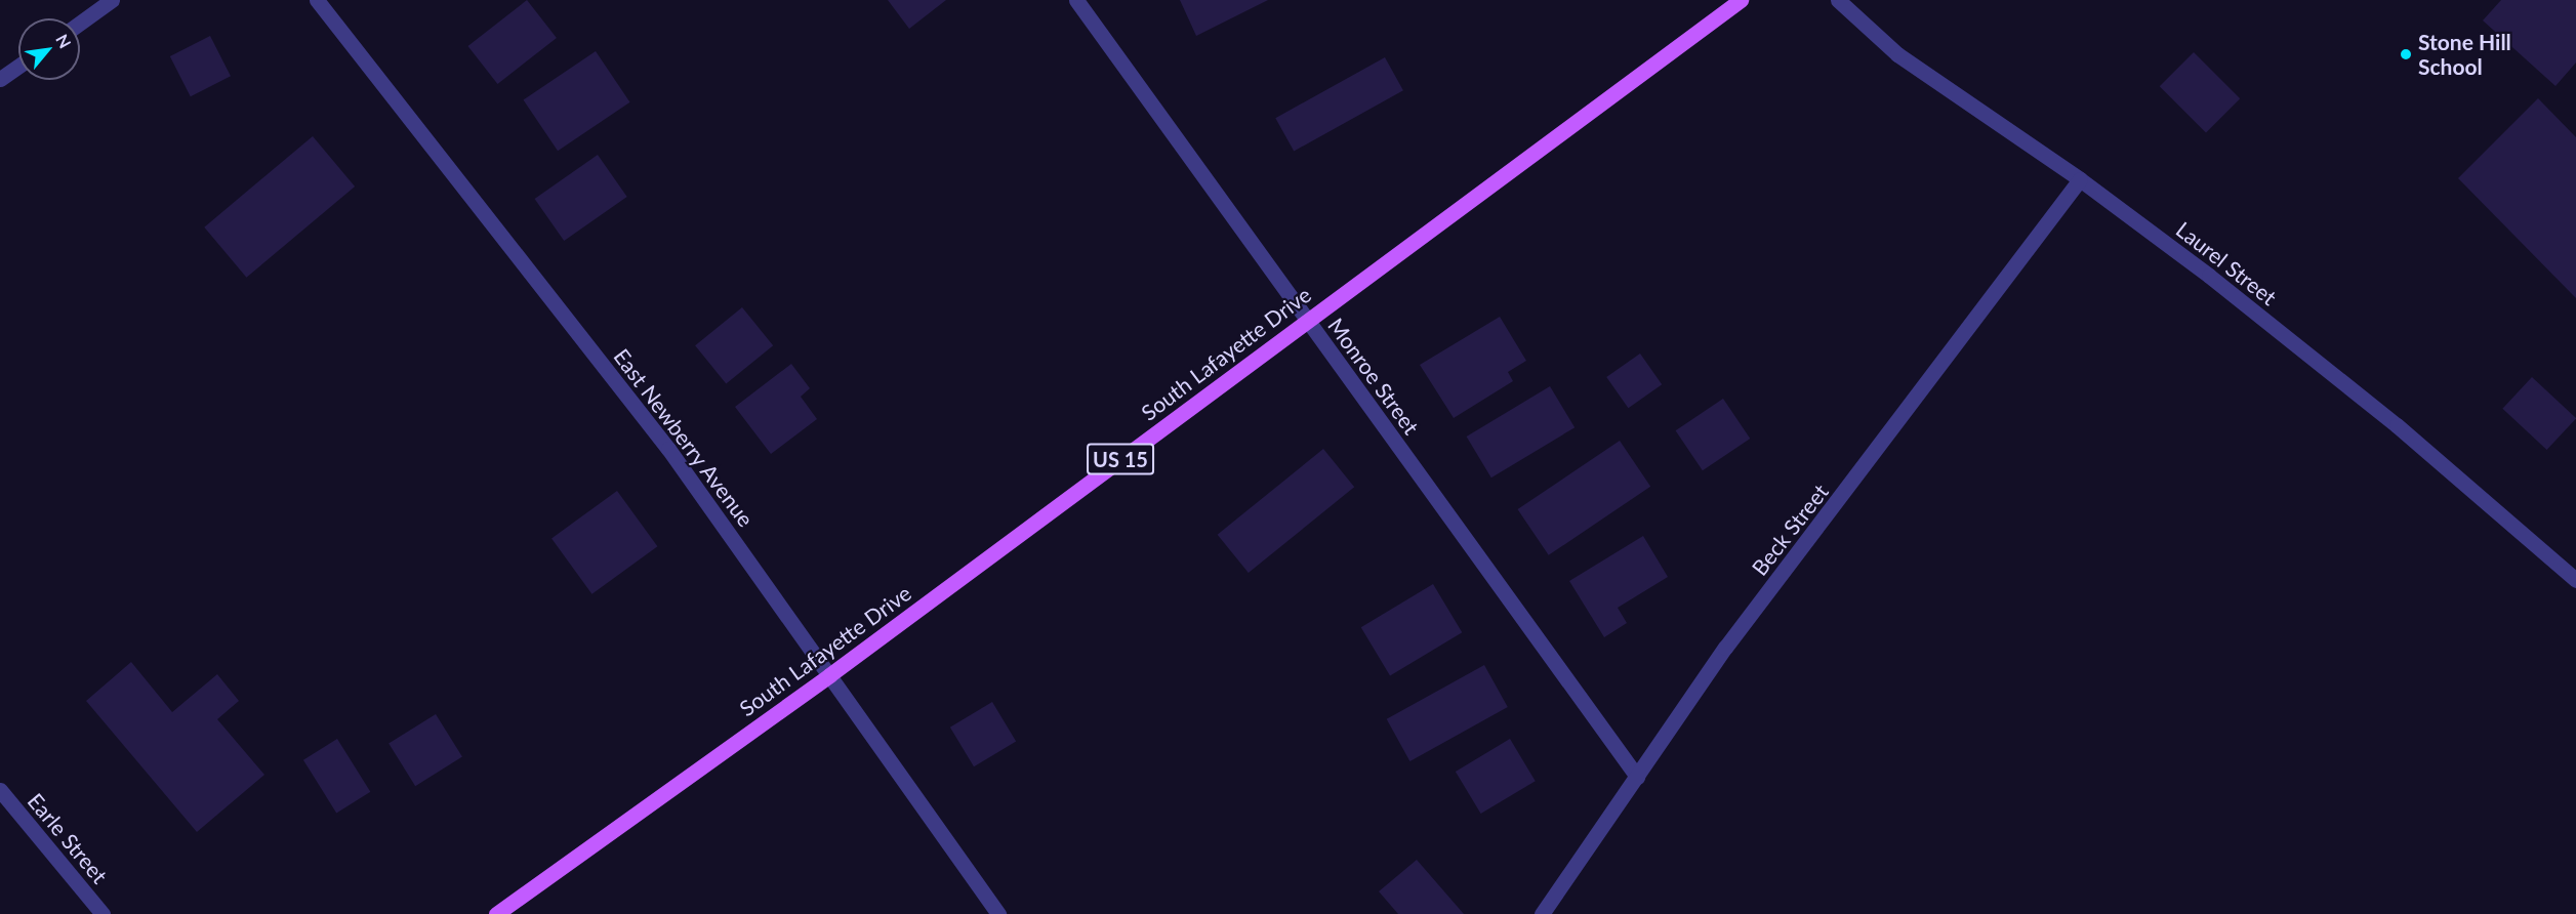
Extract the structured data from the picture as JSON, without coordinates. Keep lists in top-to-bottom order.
{
  "streets": {
    "main road": ["South Lafayette Drive", "US 15"],
    "street": [
      "Laurel Street",
      "Monroe Street",
      "East Newberry Avenue",
      "Beck Street",
      "Earle Street"
    ]
  },
  "crossings": [
    ["Laurel Street", "Beck Street"],
    ["South Lafayette Drive", "Monroe Street"],
    ["South Lafayette Drive", "East Newberry Avenue"],
    ["Monroe Street", "Beck Street"]
  ],
  "places": ["Stone Hill School"],
  "north": "top right"
}
